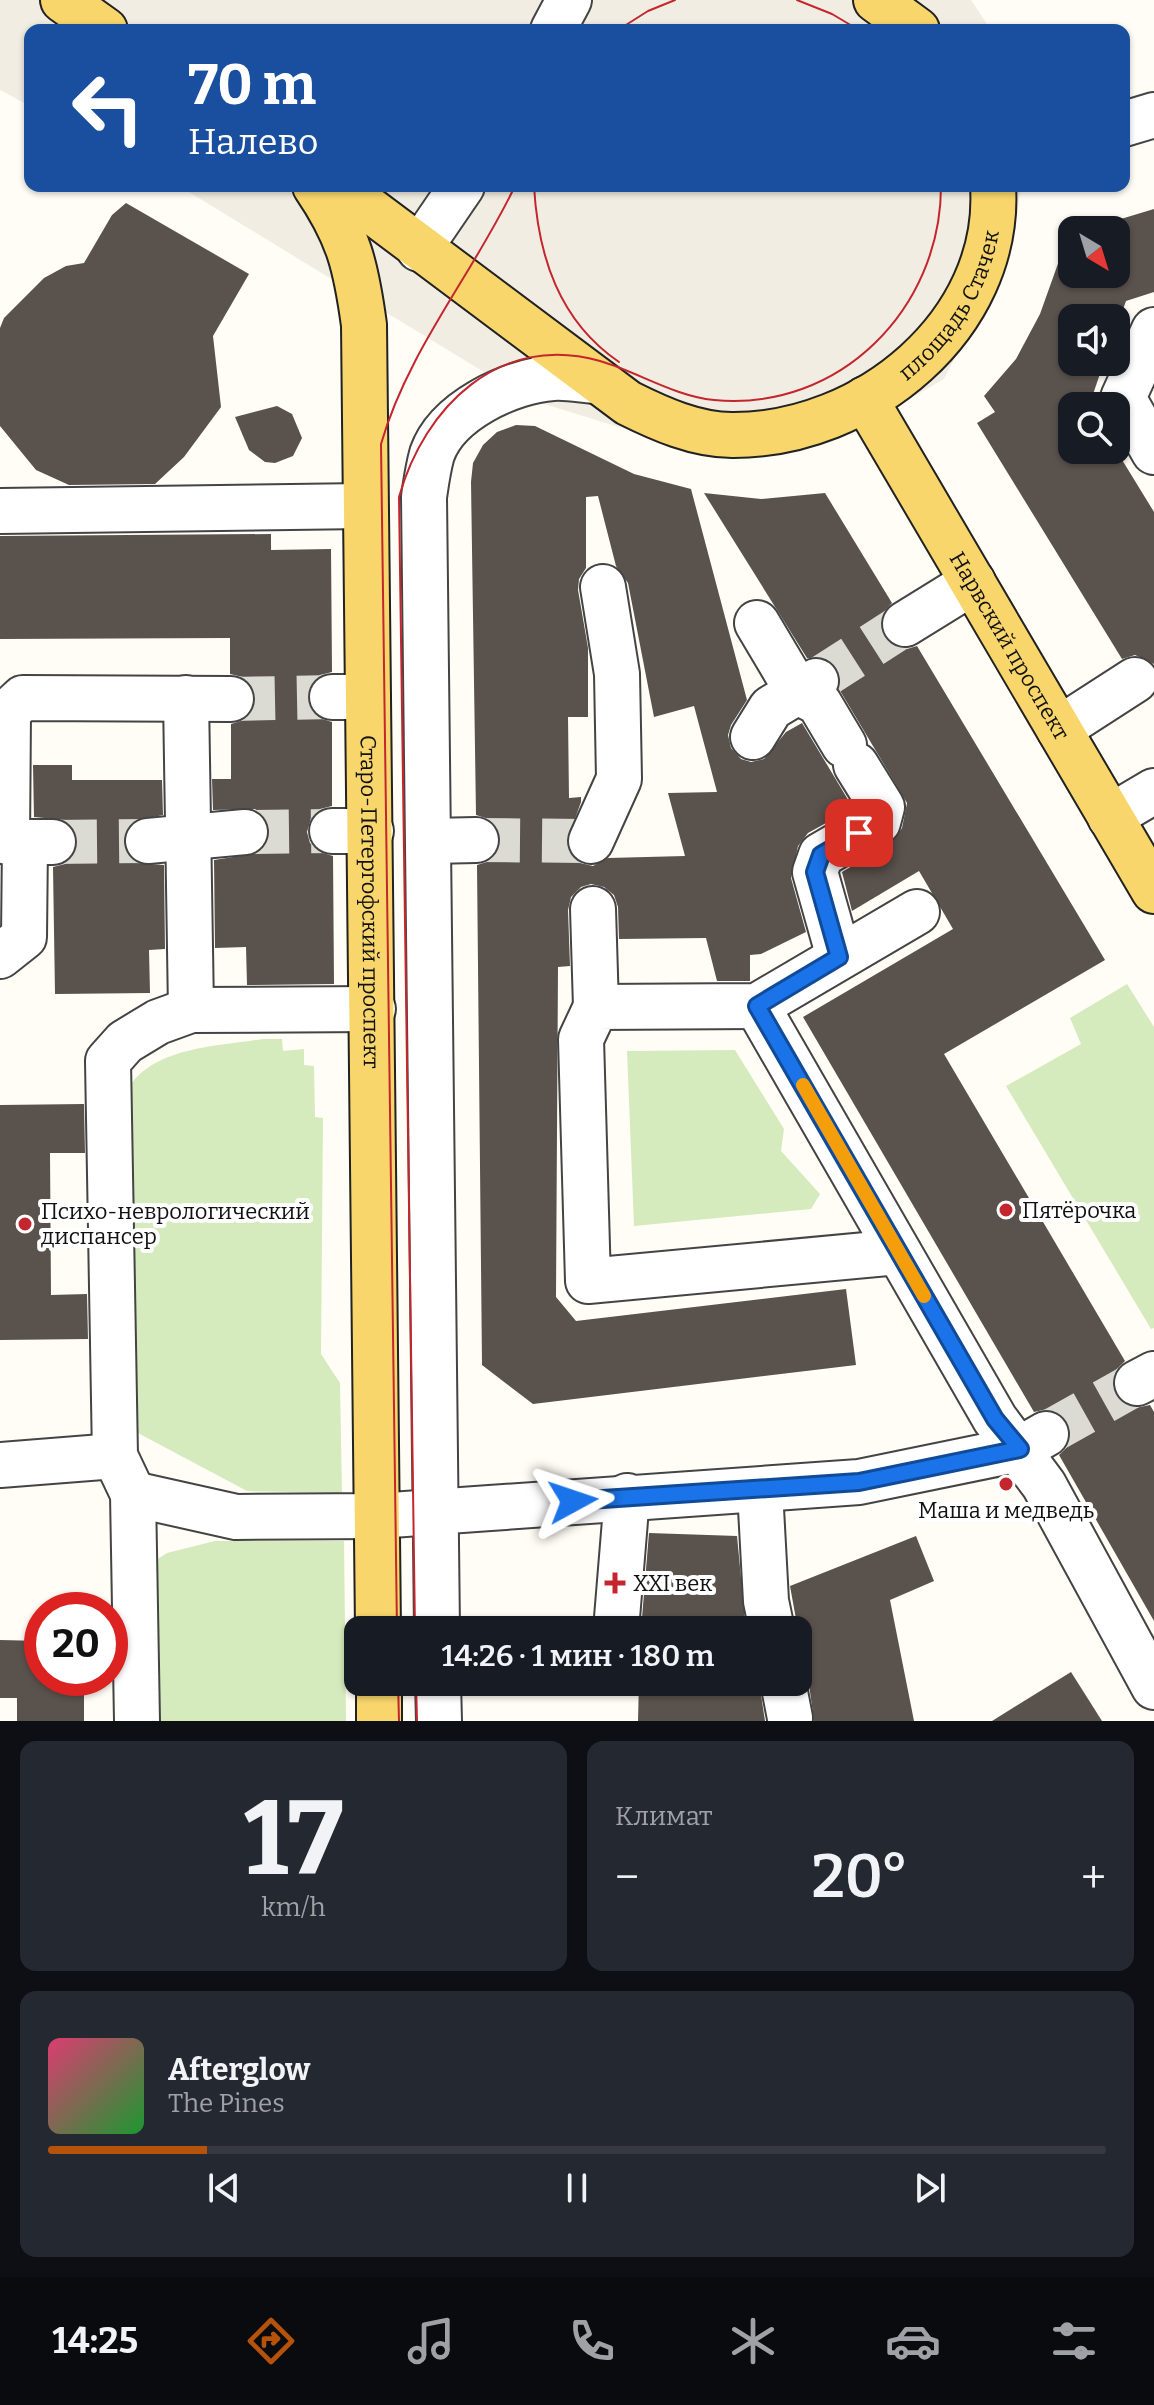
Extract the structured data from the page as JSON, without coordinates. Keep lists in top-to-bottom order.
{
  "streets": {
    "main road": ["площадь Стачек", "Нарвский проспект", "Старо-Петергофский проспект"]
  },
  "crossings": [
    ["площадь Стачек", "Нарвский проспект"]
  ],
  "places": {
    "other": ["Пятёрочка", "Психо-неврологический диспансер", "Маша и медведь"],
    "health": ["XXI век"]
  },
  "north": "bottom right",
  "page": {
    "turn": ["70 m", "Налево"],
    "limit": "20",
    "trip": "14:26 · 1 мин · 180 m",
    "tile": [
      ["17", "km/h"],
      "Климат"
    ],
    "heat": ["−", "20°", "+"],
    "song": ["Afterglow", "The Pines"],
    "tabs": "14:25"
  }
}
